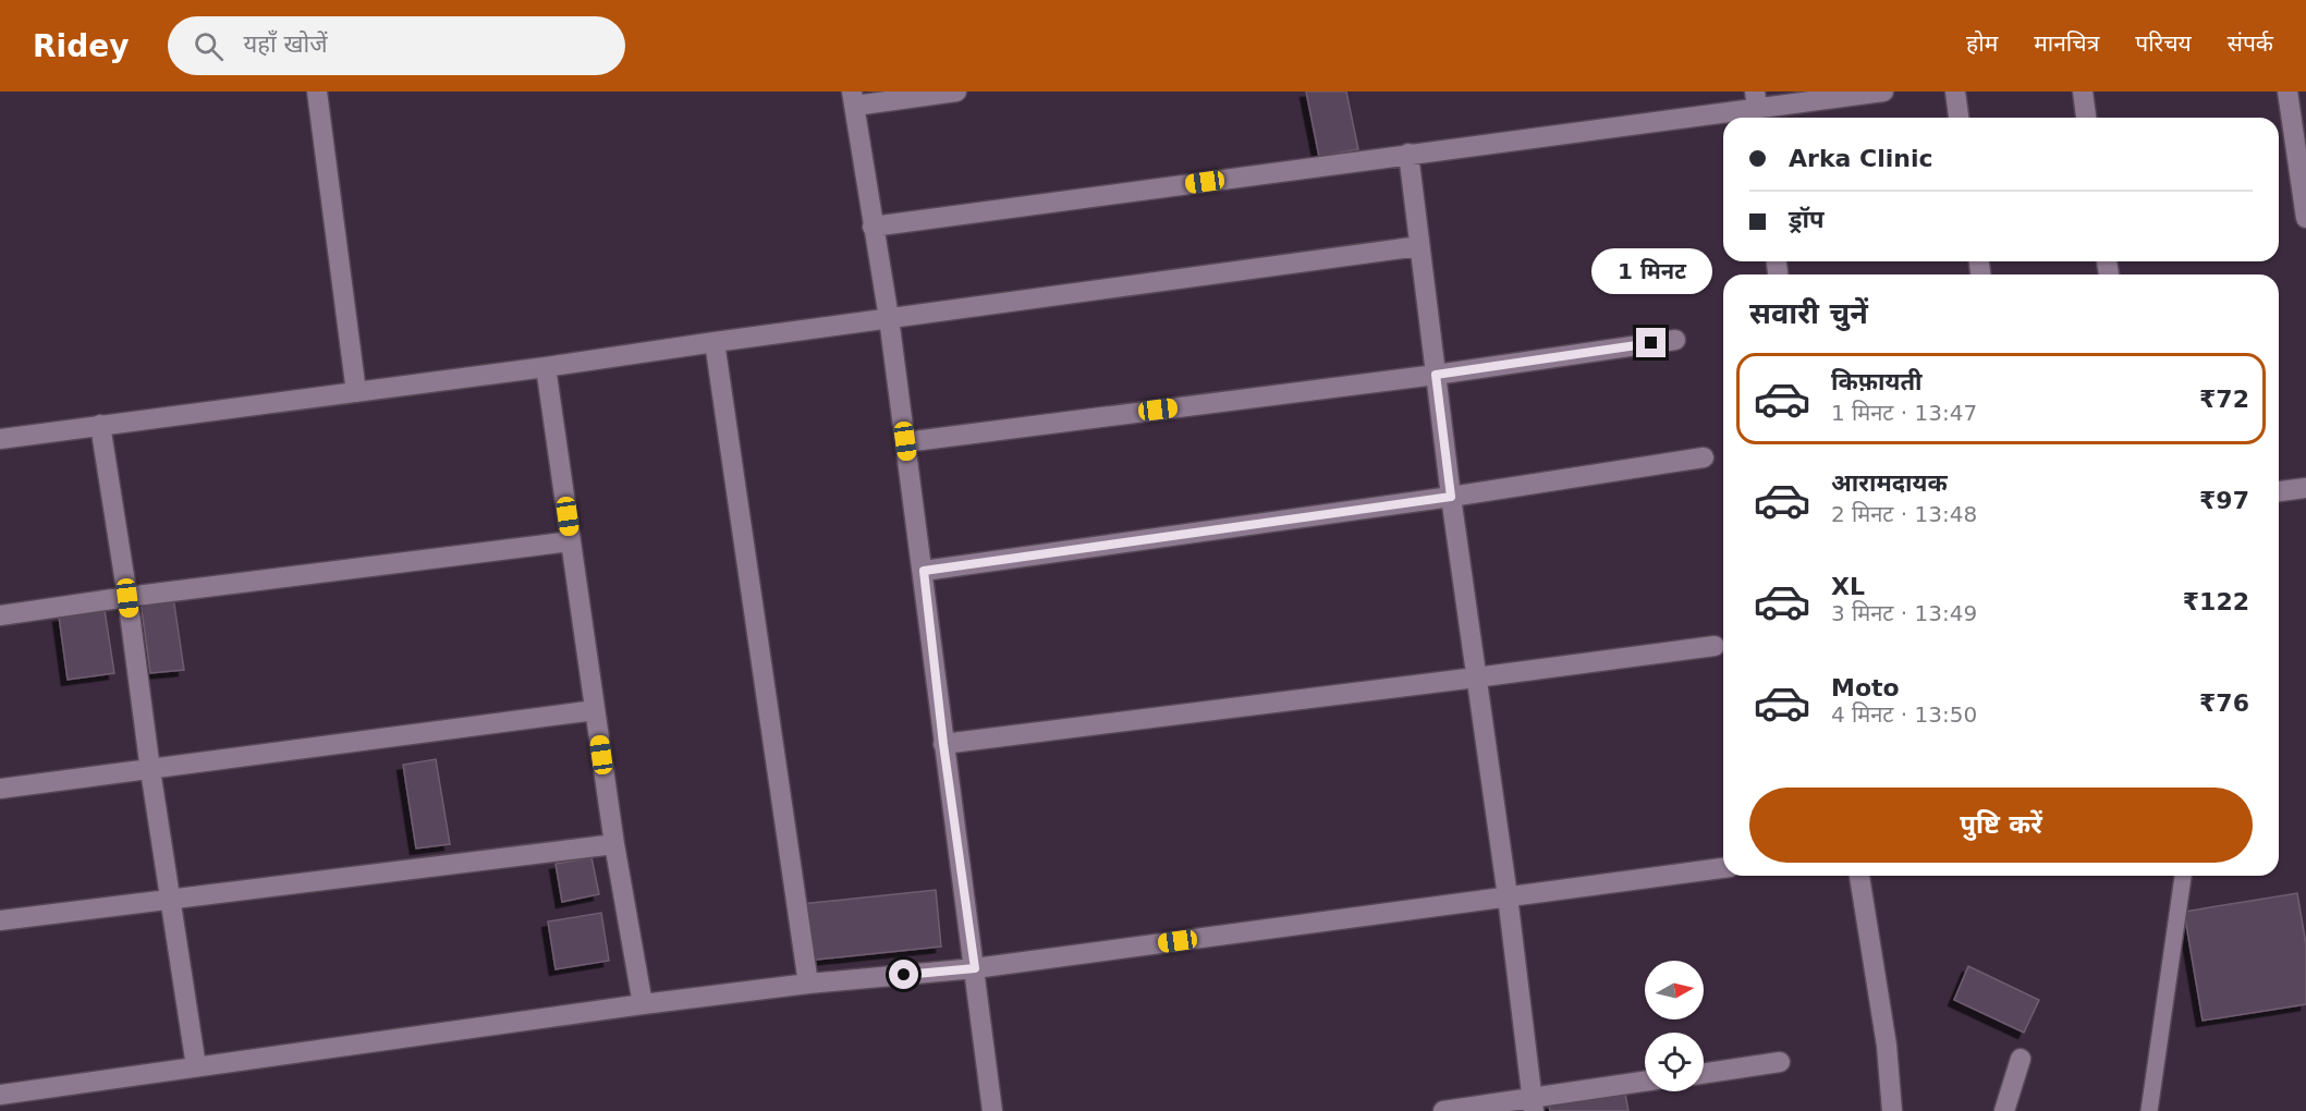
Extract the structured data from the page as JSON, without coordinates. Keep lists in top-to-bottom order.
{
  "north": "right",
  "page": {
    "header": "Ridey",
    "search": "यहाँ खोजें",
    "nav": [
      "होम",
      "मानचित्र",
      "परिचय",
      "संपर्क"
    ],
    "banner": ["Arka Clinic", "ड्रॉप"],
    "bubble": "1 मिनट",
    "heading": "सवारी चुनें",
    "list": [
      {
        "name": "किफ़ायती",
        "note": "1 मिनट · 13:47",
        "value": "₹72"
      },
      {
        "name": "आरामदायक",
        "note": "2 मिनट · 13:48",
        "value": "₹97"
      },
      {
        "name": "XL",
        "note": "3 मिनट · 13:49",
        "value": "₹122"
      },
      {
        "name": "Moto",
        "note": "4 मिनट · 13:50",
        "value": "₹76"
      }
    ],
    "buttons": "पुष्टि करें"
  }
}
